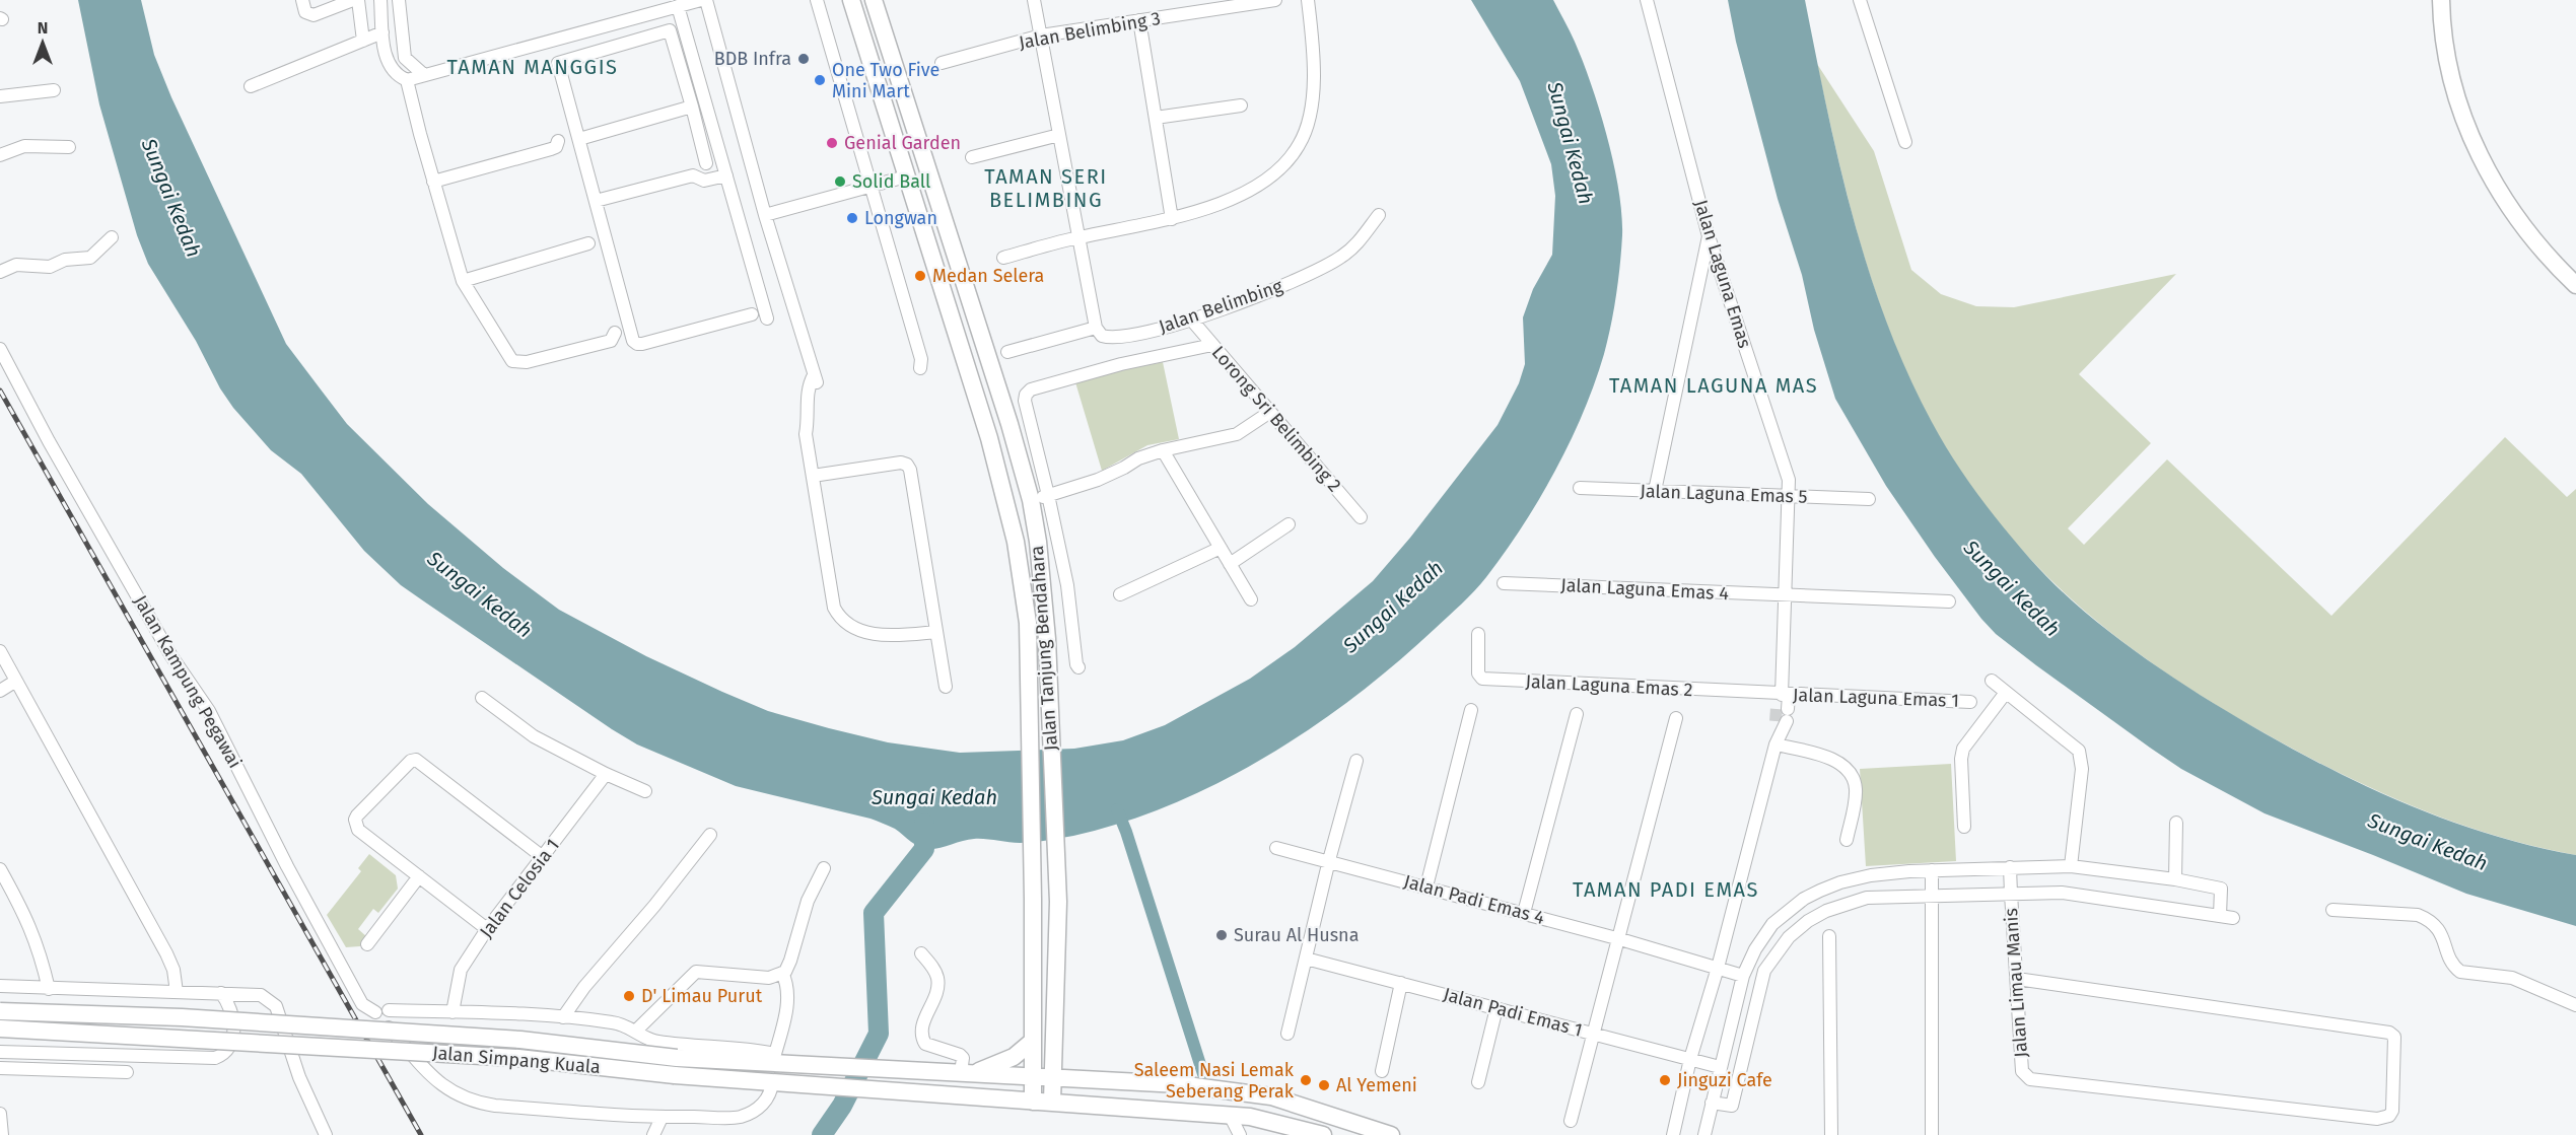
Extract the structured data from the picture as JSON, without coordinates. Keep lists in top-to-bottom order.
{
  "streets": {
    "main road": ["Jalan Tanjung Bendahara", "Jalan Simpang Kuala"],
    "street": [
      "Jalan Belimbing 3",
      "Jalan Laguna Emas",
      "Jalan Belimbing",
      "Lorong Sri Belimbing 2",
      "Jalan Laguna Emas 5",
      "Jalan Laguna Emas 4",
      "Jalan Kampung Pegawai",
      "Jalan Laguna Emas 2",
      "Jalan Laguna Emas 1",
      "Jalan Celosia 1",
      "Jalan Padi Emas 4",
      "Jalan Limau Manis",
      "Jalan Padi Emas 1"
    ]
  },
  "crossings": [
    ["Jalan Laguna Emas", "Jalan Laguna Emas 5"],
    ["Jalan Laguna Emas", "Jalan Laguna Emas 4"],
    ["Jalan Laguna Emas", "Jalan Laguna Emas 2"],
    ["Jalan Laguna Emas", "Jalan Laguna Emas 1"],
    ["Jalan Laguna Emas", "Jalan Padi Emas 4"],
    ["Jalan Laguna Emas", "Jalan Padi Emas 1"],
    ["Jalan Belimbing", "Lorong Sri Belimbing 2"],
    ["Jalan Tanjung Bendahara", "Jalan Simpang Kuala"],
    ["Jalan Laguna Emas 2", "Jalan Laguna Emas 1"]
  ],
  "districts": [
    "TAMAN MANGGIS",
    "TAMAN SERI BELIMBING",
    "TAMAN LAGUNA MAS",
    "TAMAN PADI EMAS"
  ],
  "water": ["Sungai Kedah"],
  "places": [
    "BDB Infra",
    "One Two Five Mini Mart",
    "Genial Garden",
    "Solid Ball",
    "Longwan",
    "Medan Selera",
    "Surau Al Husna",
    "D' Limau Purut",
    "Saleem Nasi Lemak Seberang Perak",
    "Jinguzi Cafe",
    "Al Yemeni"
  ],
  "north": "top"
}
